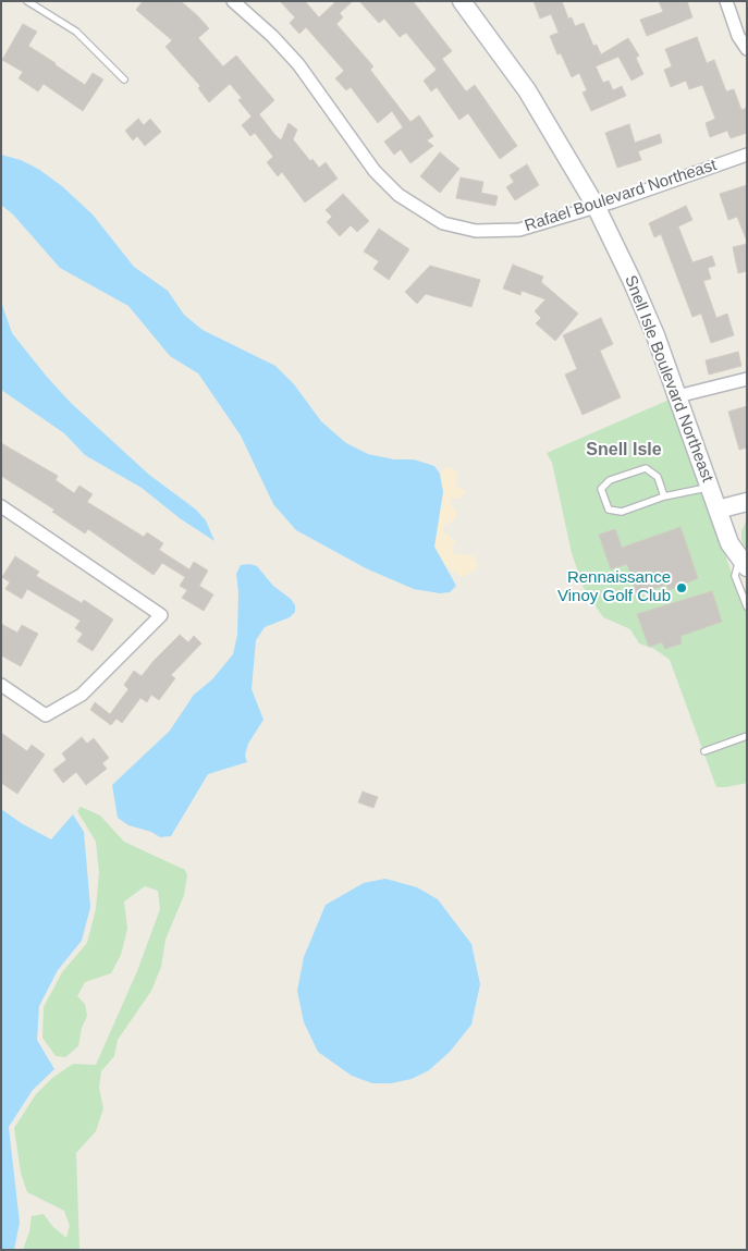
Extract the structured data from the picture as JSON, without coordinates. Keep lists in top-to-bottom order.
{
  "streets": {
    "street": ["Rafael Boulevard Northeast", "Snell Isle Boulevard Northeast"]
  },
  "crossings": [
    ["Rafael Boulevard Northeast", "Snell Isle Boulevard Northeast"]
  ],
  "districts": ["Snell Isle"],
  "places": ["Rennaissance Vinoy Golf Club"]
}
